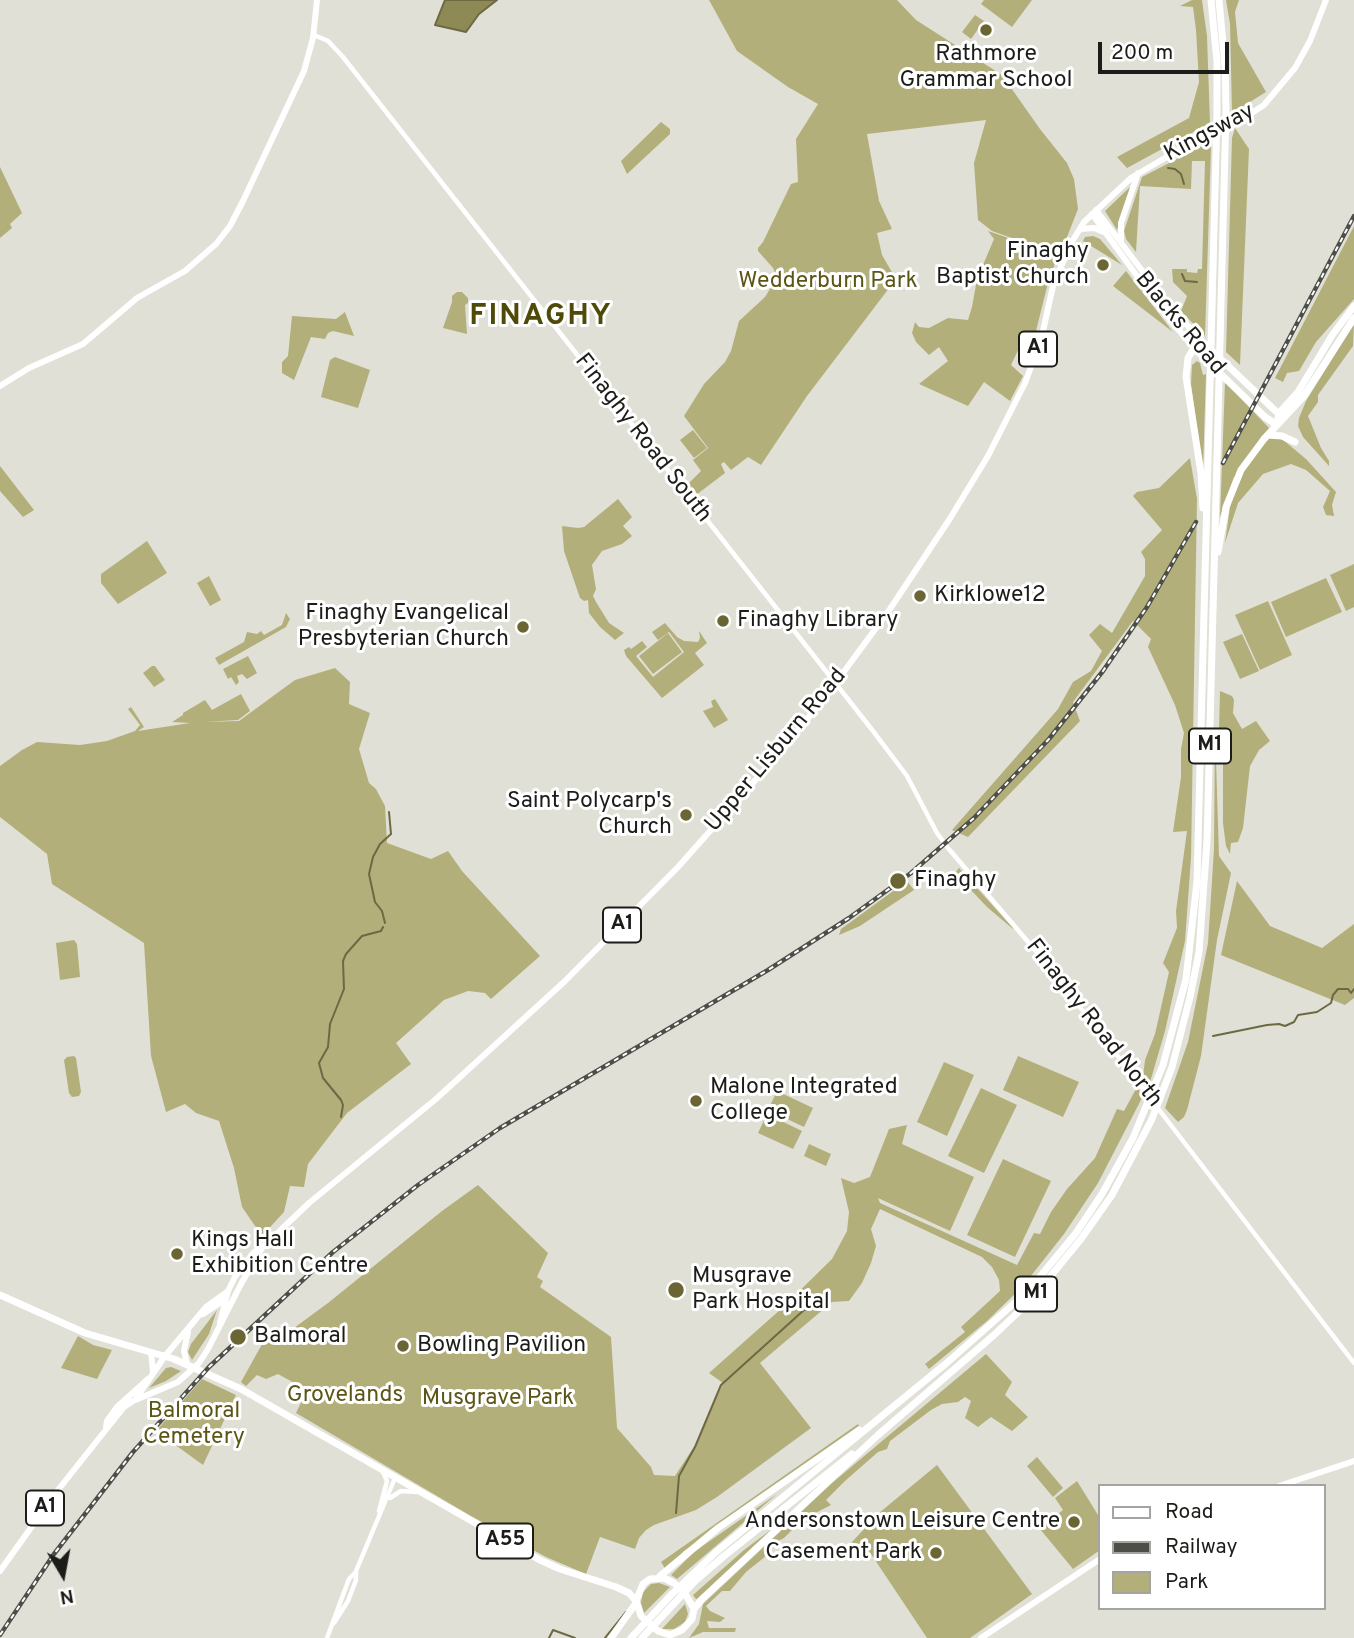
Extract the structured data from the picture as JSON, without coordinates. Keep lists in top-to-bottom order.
{
  "streets": {
    "highway": ["Blacks Road", "M1", "A55"],
    "main road": ["Kingsway", "A1", "Upper Lisburn Road"],
    "street": ["Finaghy Road South", "Finaghy Road North"]
  },
  "crossings": [
    ["Kingsway", "Blacks Road"],
    ["Kingsway", "Upper Lisburn Road"],
    ["Blacks Road", "Upper Lisburn Road"],
    ["A1", "Upper Lisburn Road"],
    ["A1", "A55"],
    ["Finaghy Road South", "Upper Lisburn Road"],
    ["Finaghy Road South", "Finaghy Road North"],
    ["M1", "A55"],
    ["Upper Lisburn Road", "Finaghy Road North"]
  ],
  "districts": ["FINAGHY"],
  "parks": [
    "Wedderburn Park",
    "Grovelands",
    "Musgrave Park",
    "Balmoral Cemetery"
  ],
  "places": [
    "Rathmore Grammar School",
    "Finaghy Baptist Church",
    "Kirklowe12",
    "Finaghy Library",
    "Finaghy Evangelical Presbyterian Church",
    "Saint Polycarp's Church",
    "Finaghy",
    "Malone Integrated College",
    "Kings Hall Exhibition Centre",
    "Musgrave Park Hospital",
    "Balmoral",
    "Bowling Pavilion",
    "Andersonstown Leisure Centre",
    "Casement Park"
  ],
  "legend": ["Road", "Railway", "Park"],
  "scale_bar": "200 m",
  "north": "bottom"
}
